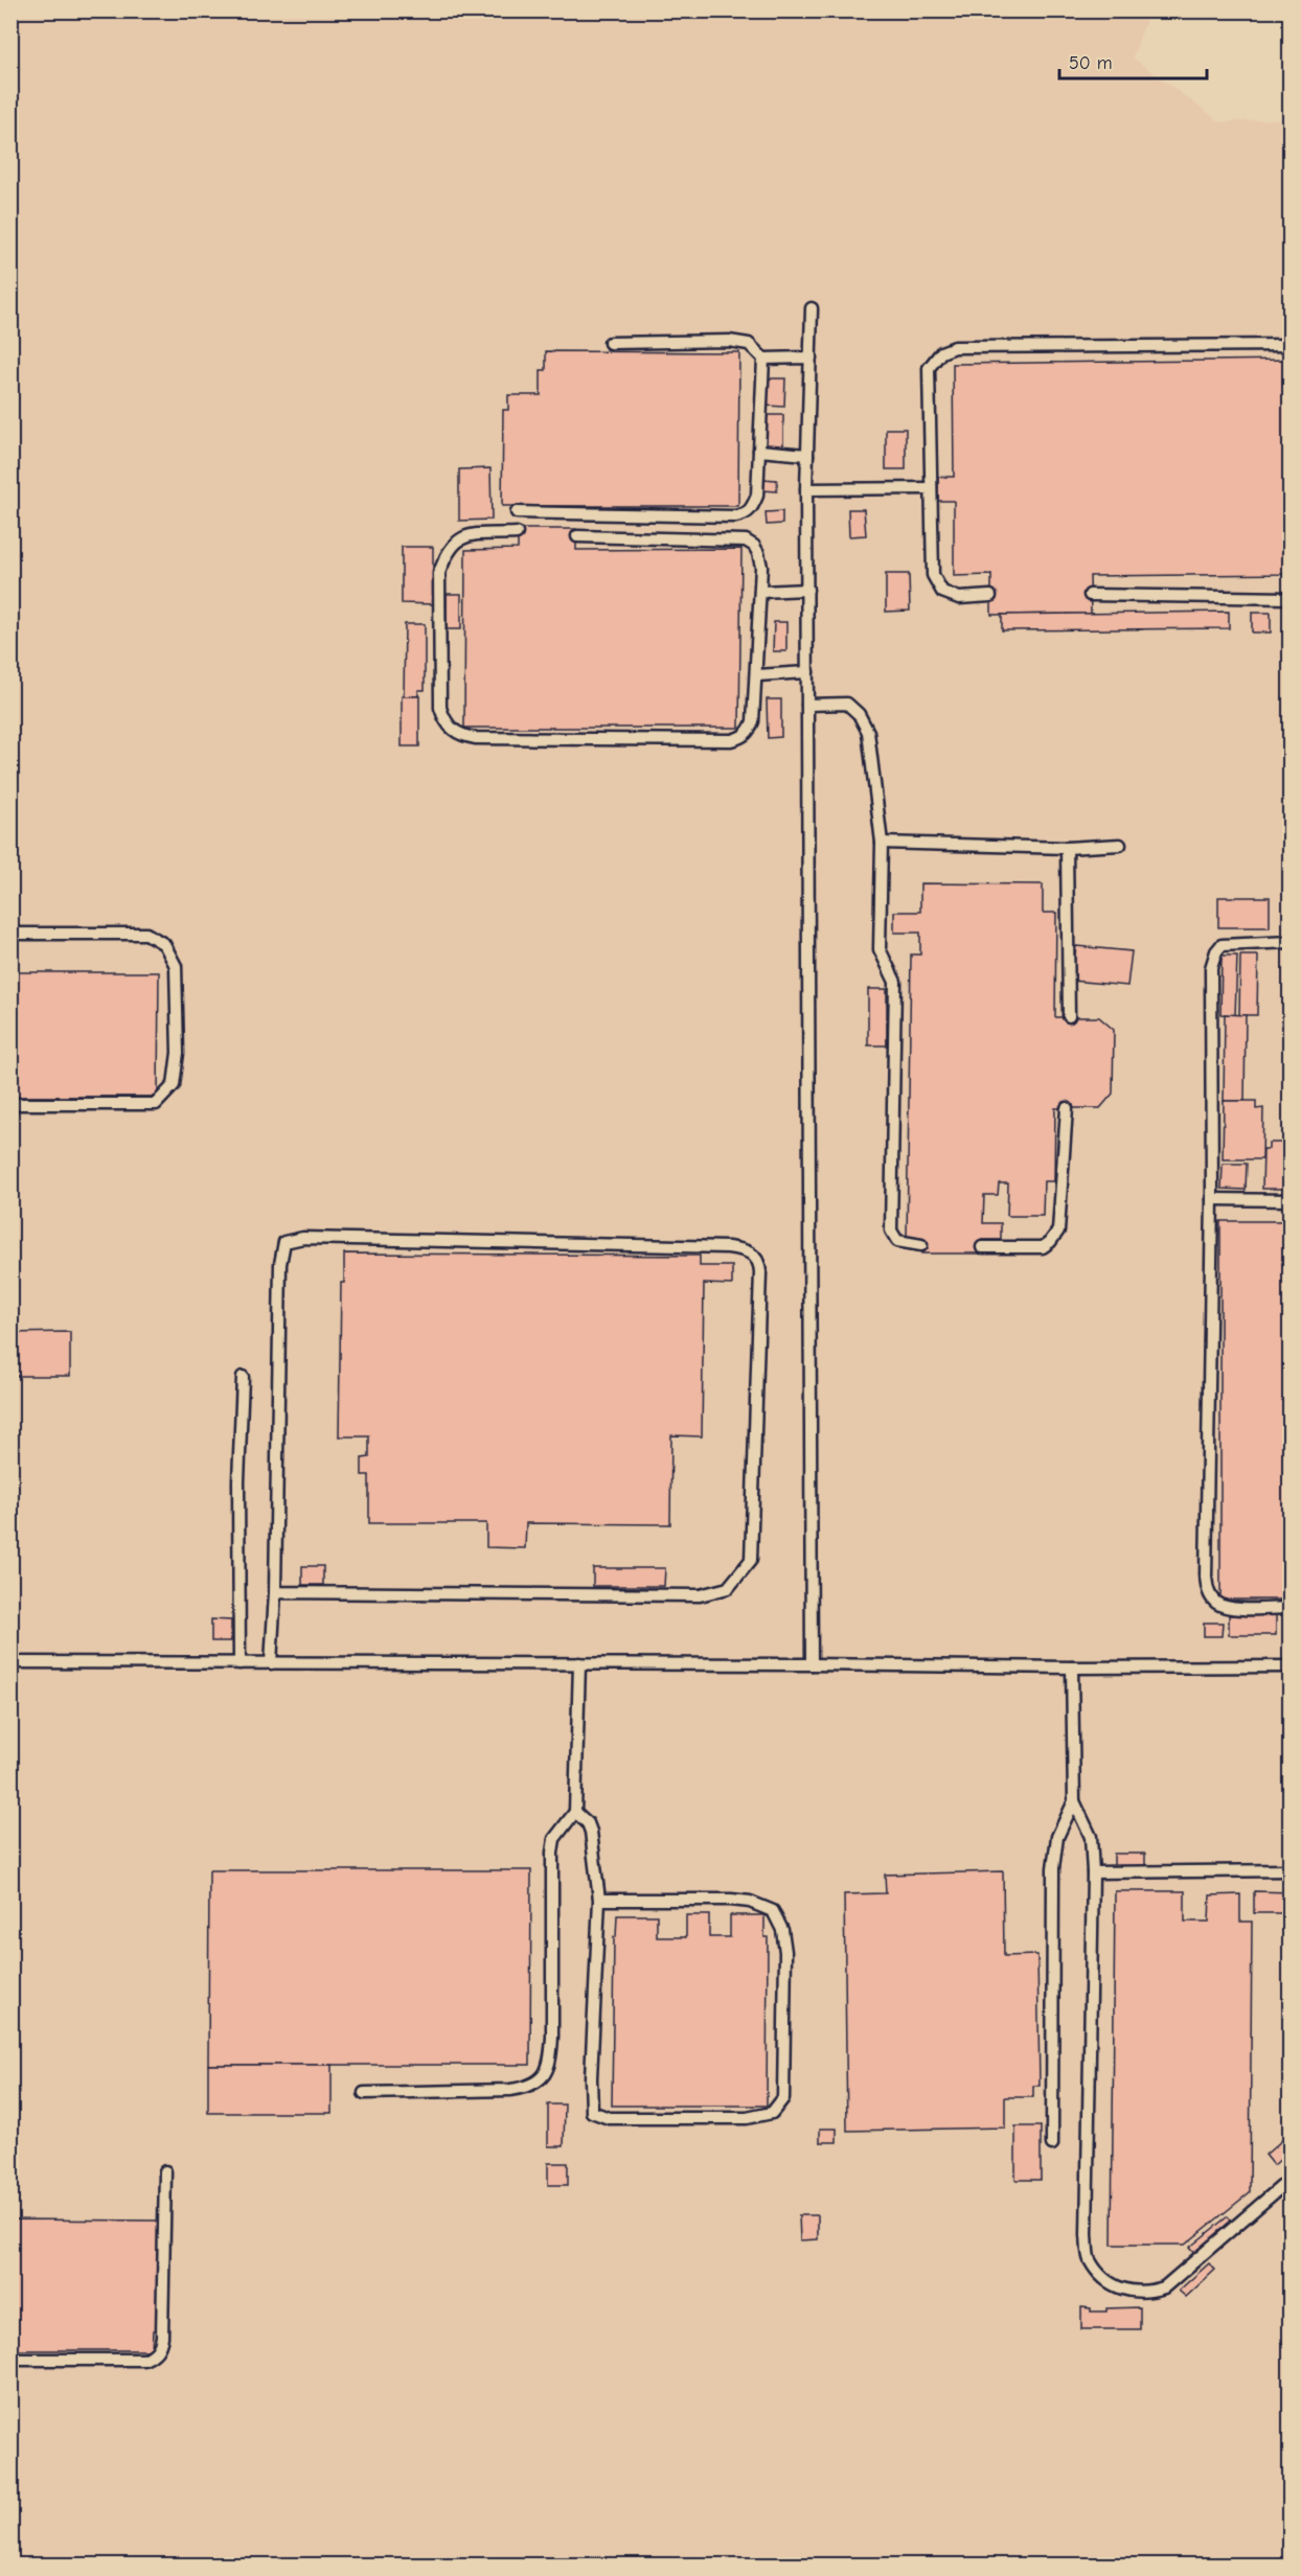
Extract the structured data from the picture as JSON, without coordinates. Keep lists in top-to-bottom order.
{
  "scale_bar": "50 m"
}
